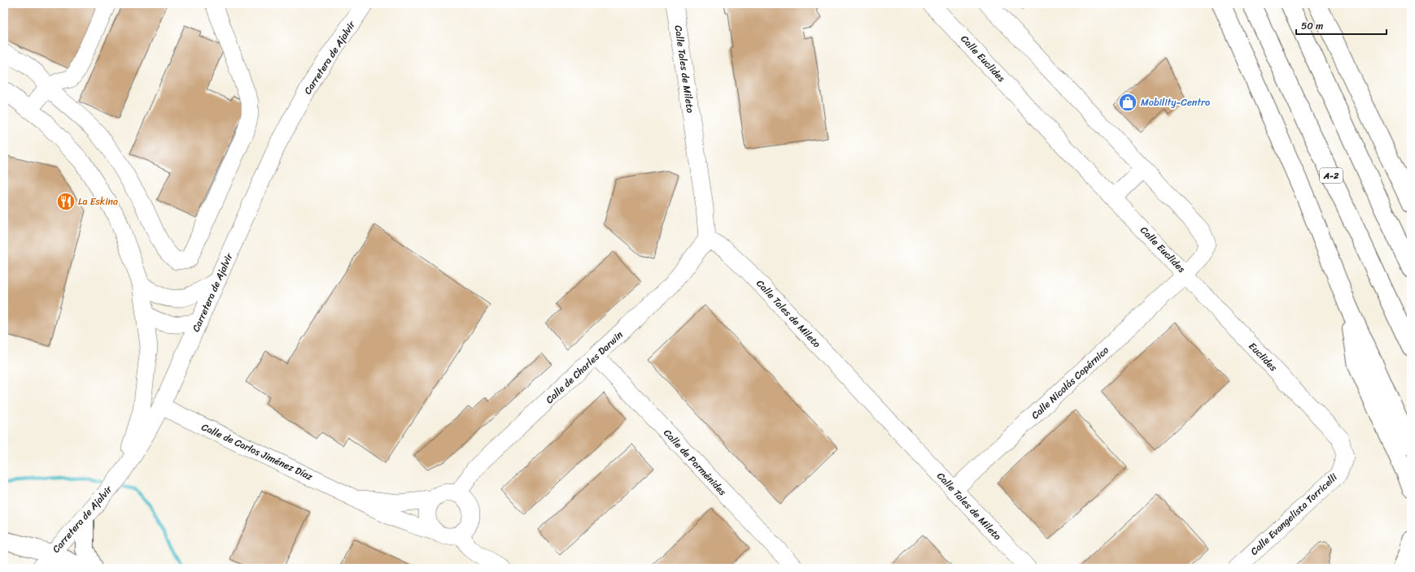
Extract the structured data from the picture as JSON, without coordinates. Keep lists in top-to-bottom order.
{
  "streets": {
    "highway": ["A-2"],
    "street": [
      "Carretera de Ajalvir",
      "Calle Euclides",
      "Calle Tales de Mileto",
      "Euclides",
      "Calle de Charles Darwin",
      "Calle Nicolás Copérnico",
      "Calle de Carlos Jiménez Díaz",
      "Calle de Parménides",
      "Calle Evangelista Torricelli"
    ]
  },
  "crossings": [
    ["Carretera de Ajalvir", "Calle de Carlos Jiménez Díaz"],
    ["Calle Euclides", "Euclides"],
    ["Calle Euclides", "Calle Nicolás Copérnico"],
    ["Calle Tales de Mileto", "Calle de Charles Darwin"],
    ["Calle Tales de Mileto", "Calle Nicolás Copérnico"],
    ["Euclides", "Calle Nicolás Copérnico"],
    ["Euclides", "Calle Evangelista Torricelli"],
    ["Calle de Charles Darwin", "Calle de Carlos Jiménez Díaz"],
    ["Calle de Charles Darwin", "Calle de Parménides"]
  ],
  "places": {
    "shop": ["Mobility-Centro"],
    "restaurant": ["La Eskina"]
  },
  "scale_bar": "50 m"
}
